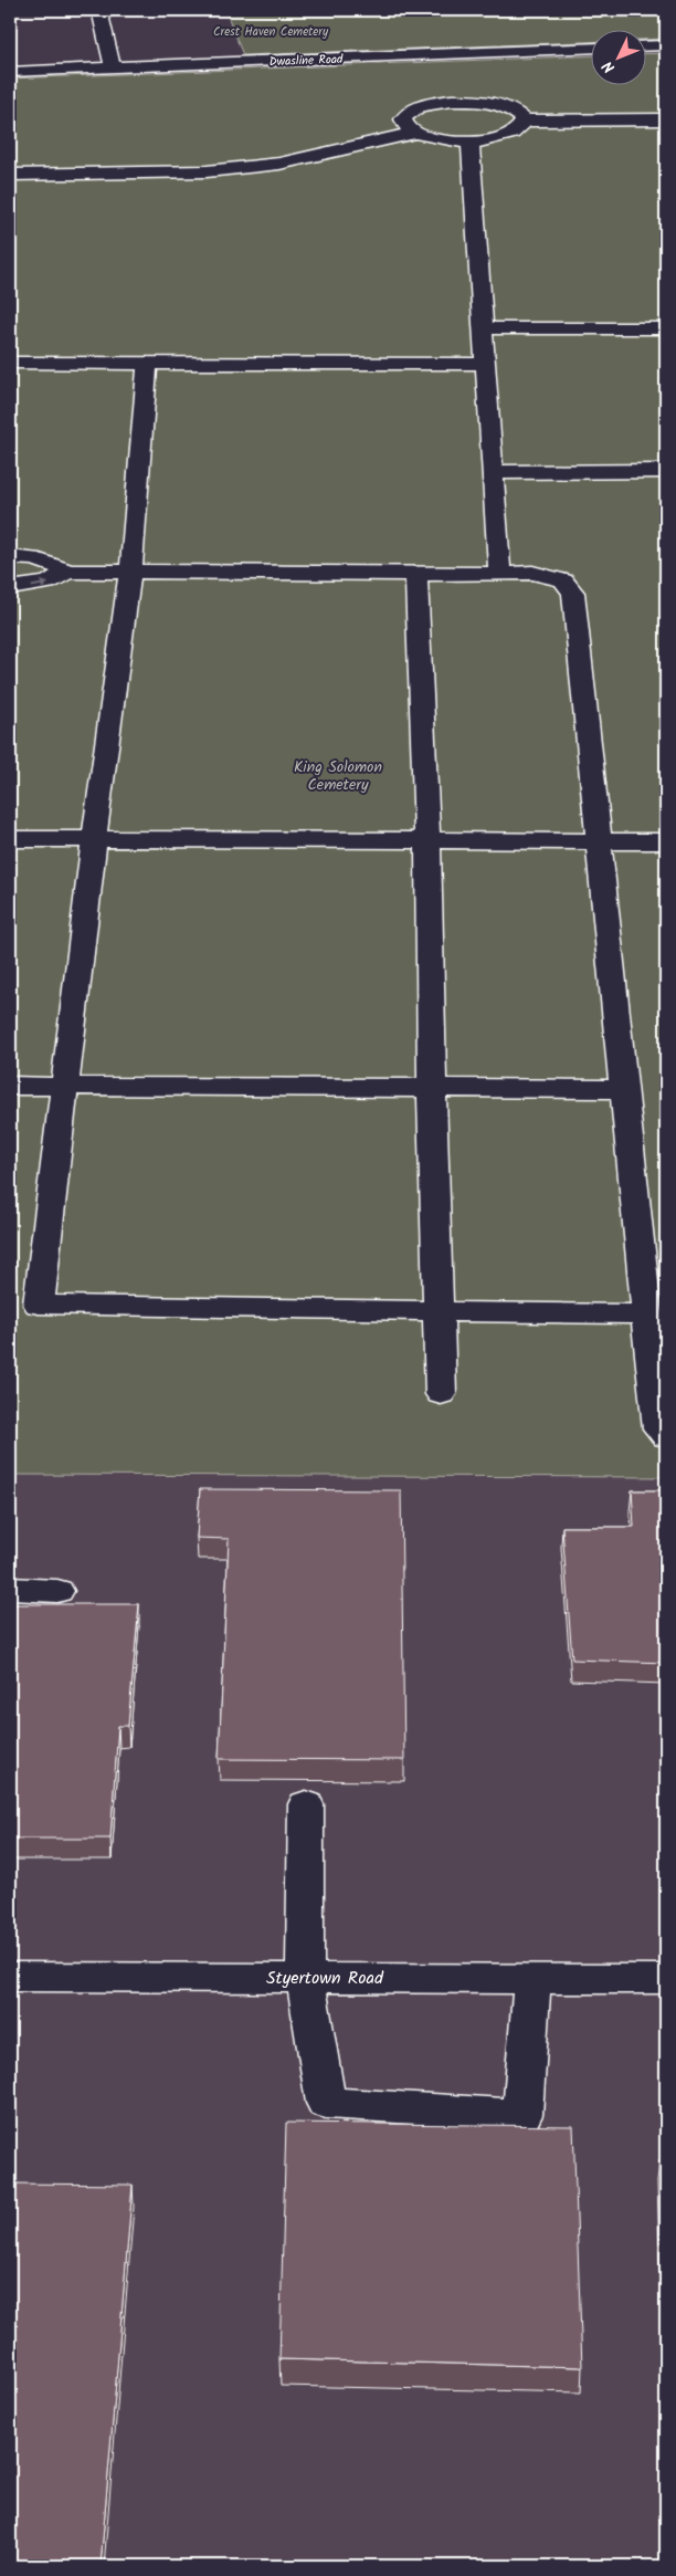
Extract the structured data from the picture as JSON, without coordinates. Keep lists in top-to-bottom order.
{
  "streets": {
    "street": ["Dwasline Road", "Styertown Road"]
  },
  "parks": ["Crest Haven Cemetery", "King Solomon Cemetery"],
  "north": "bottom left"
}
